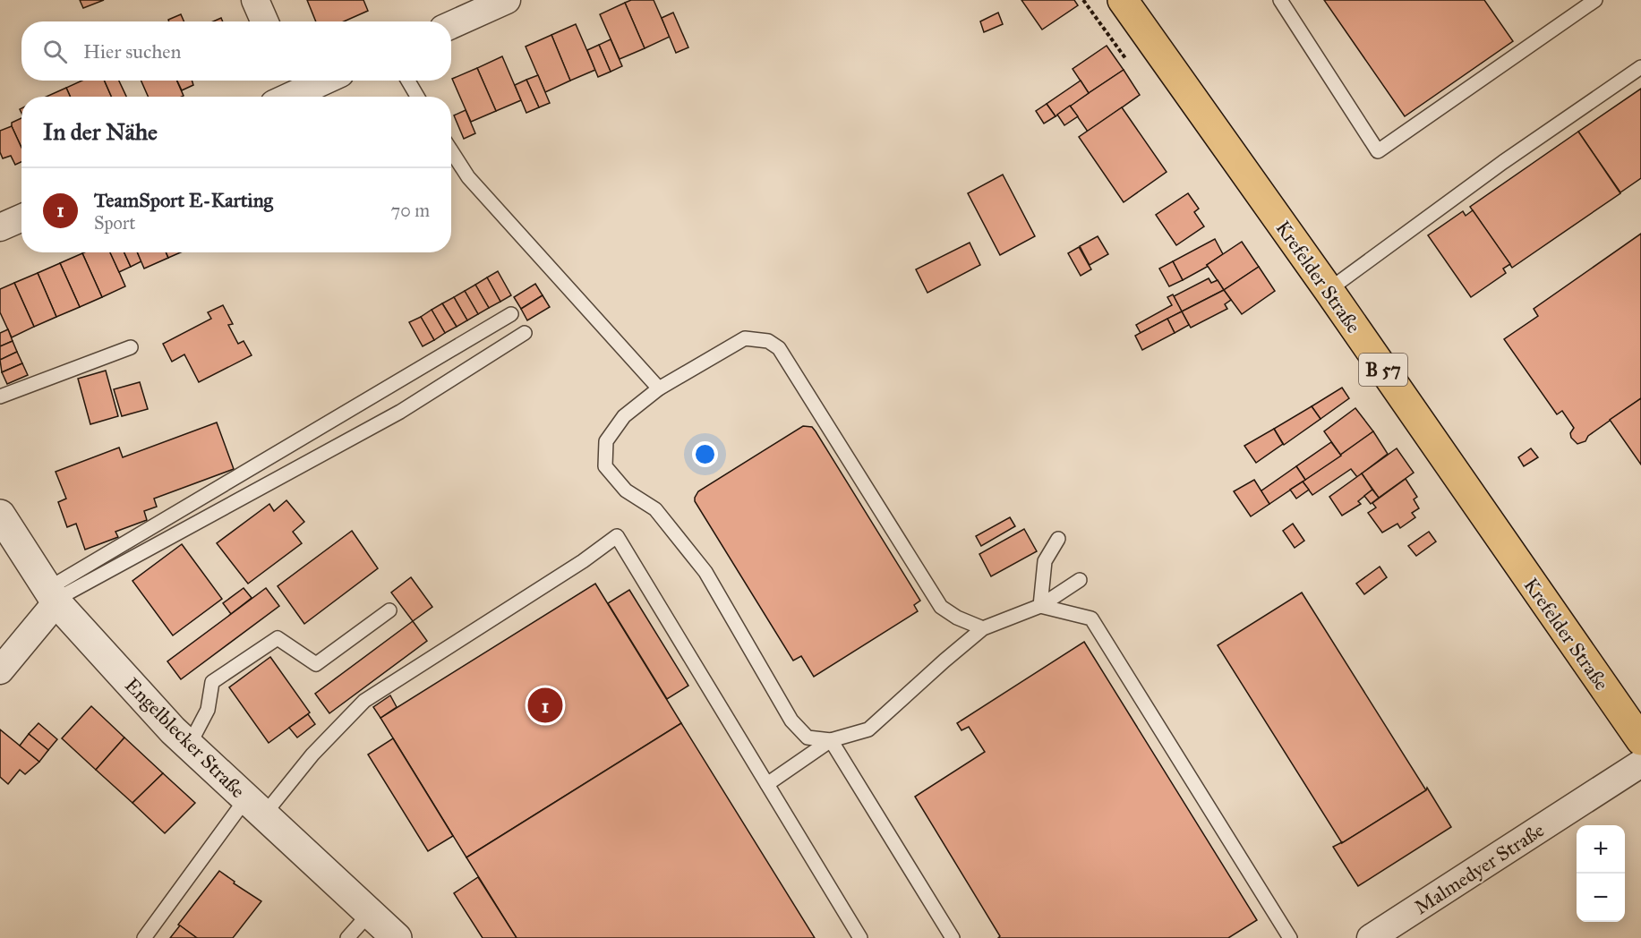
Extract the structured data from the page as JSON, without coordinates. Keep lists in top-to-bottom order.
{
  "streets": {
    "main road": ["Krefelder Straße", "B 57"],
    "street": ["Engelblecker Straße", "Malmedyer Straße"]
  },
  "page": {
    "search": "Hier suchen",
    "heading": "In der Nähe",
    "list": [
      {
        "mark": "1",
        "name": "TeamSport E-Karting",
        "note": "Sport",
        "value": "70 m"
      }
    ],
    "pins": "1",
    "map_buttons": ["+", "−"]
  }
}
